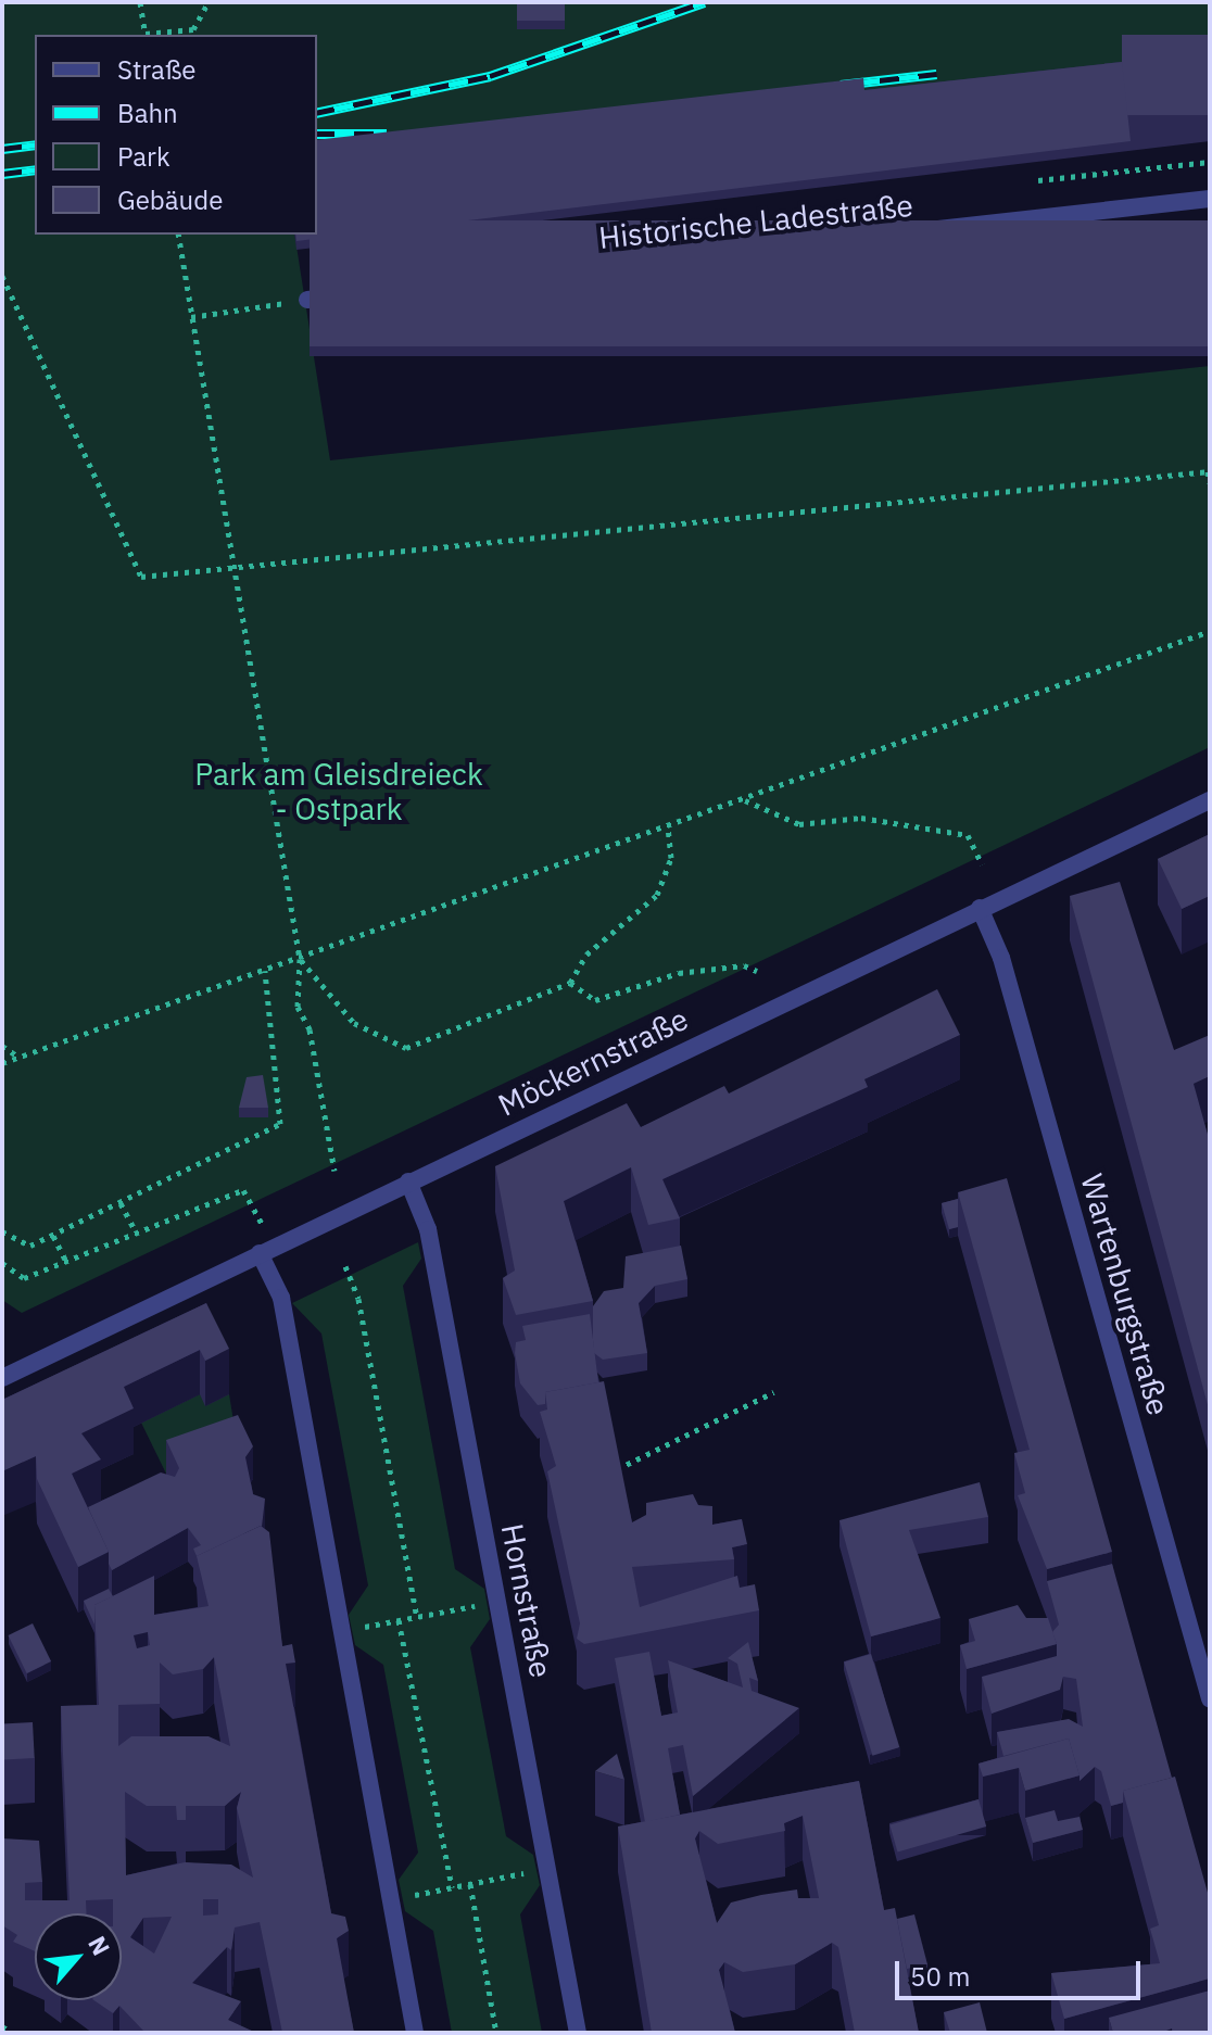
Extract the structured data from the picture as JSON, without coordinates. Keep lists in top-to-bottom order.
{
  "streets": {
    "street": [
      "Historische Ladestraße",
      "Möckernstraße",
      "Wartenburgstraße",
      "Hornstraße"
    ]
  },
  "crossings": [
    ["Möckernstraße", "Wartenburgstraße"],
    ["Möckernstraße", "Hornstraße"]
  ],
  "parks": ["Park am Gleisdreieck - Ostpark"],
  "legend": [
    "Straße",
    "Bahn",
    "Park",
    "Gebäude"
  ],
  "scale_bar": "50 m",
  "north": "top right"
}
